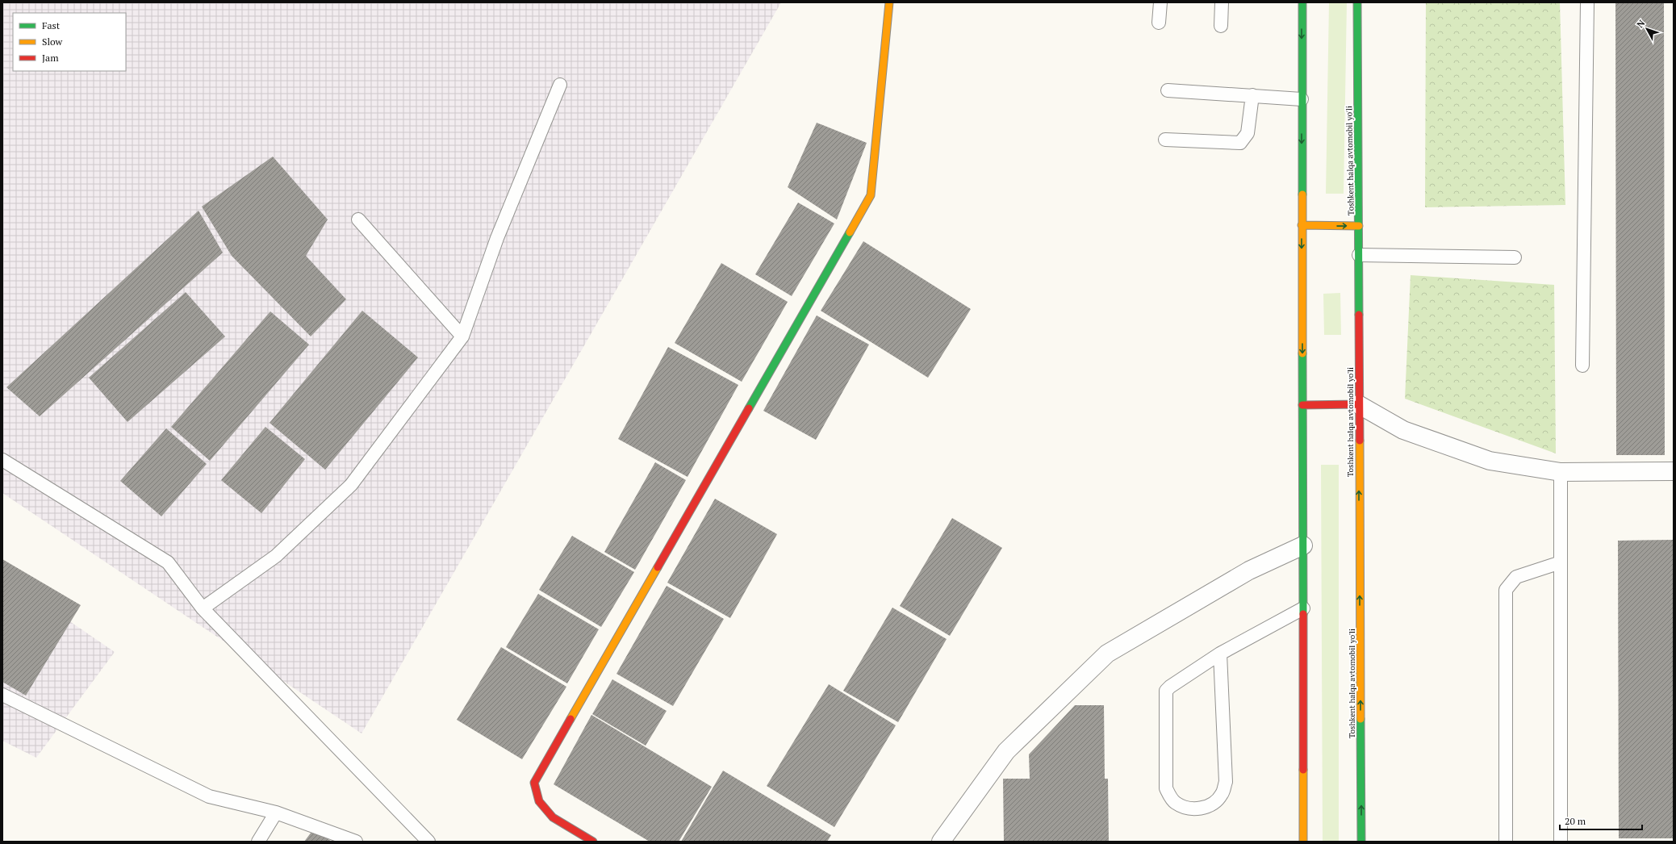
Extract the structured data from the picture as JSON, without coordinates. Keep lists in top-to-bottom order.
{
  "streets": {
    "main road": ["Toshkent halqa avtomobil yo'li"]
  },
  "legend": ["Fast", "Slow", "Jam"],
  "scale_bar": "20 m",
  "north": "top left"
}
